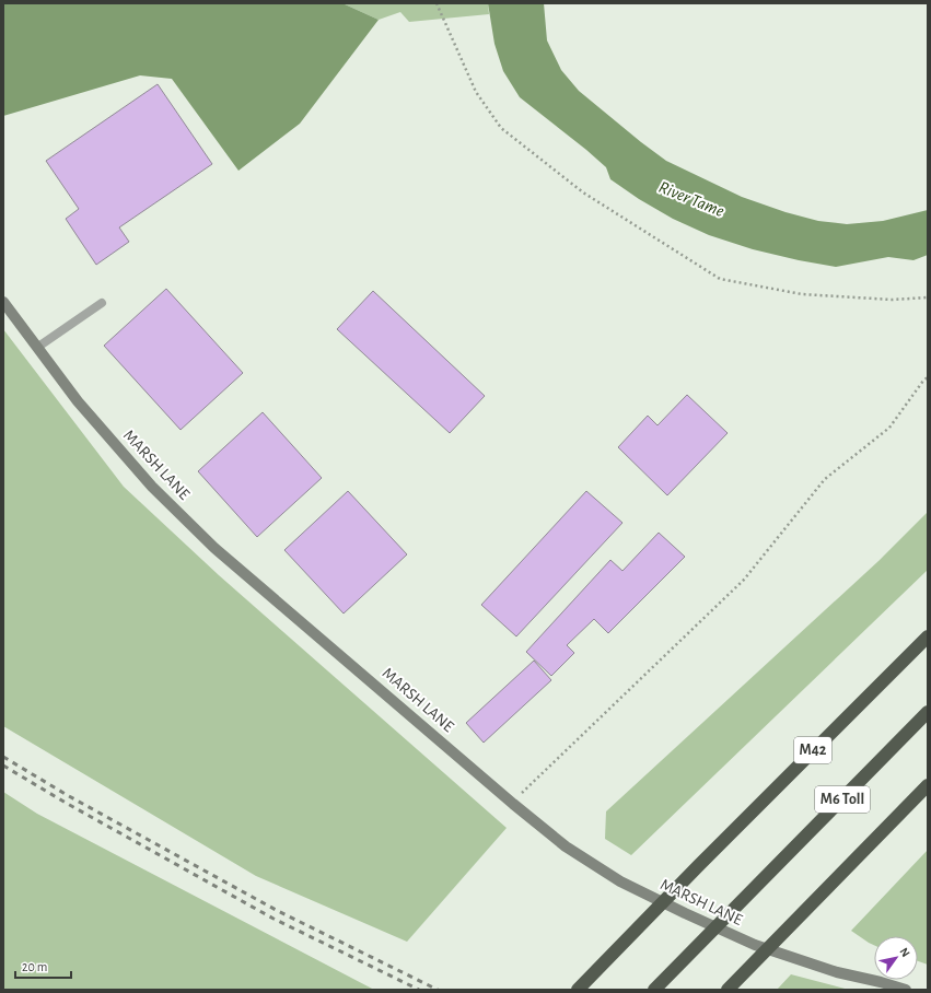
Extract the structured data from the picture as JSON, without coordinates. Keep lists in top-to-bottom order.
{
  "streets": {
    "highway": ["M42", "M6 Toll"],
    "main road": ["MARSH LANE"]
  },
  "water": ["River Tame"],
  "scale_bar": "20 m",
  "north": "top right"
}
